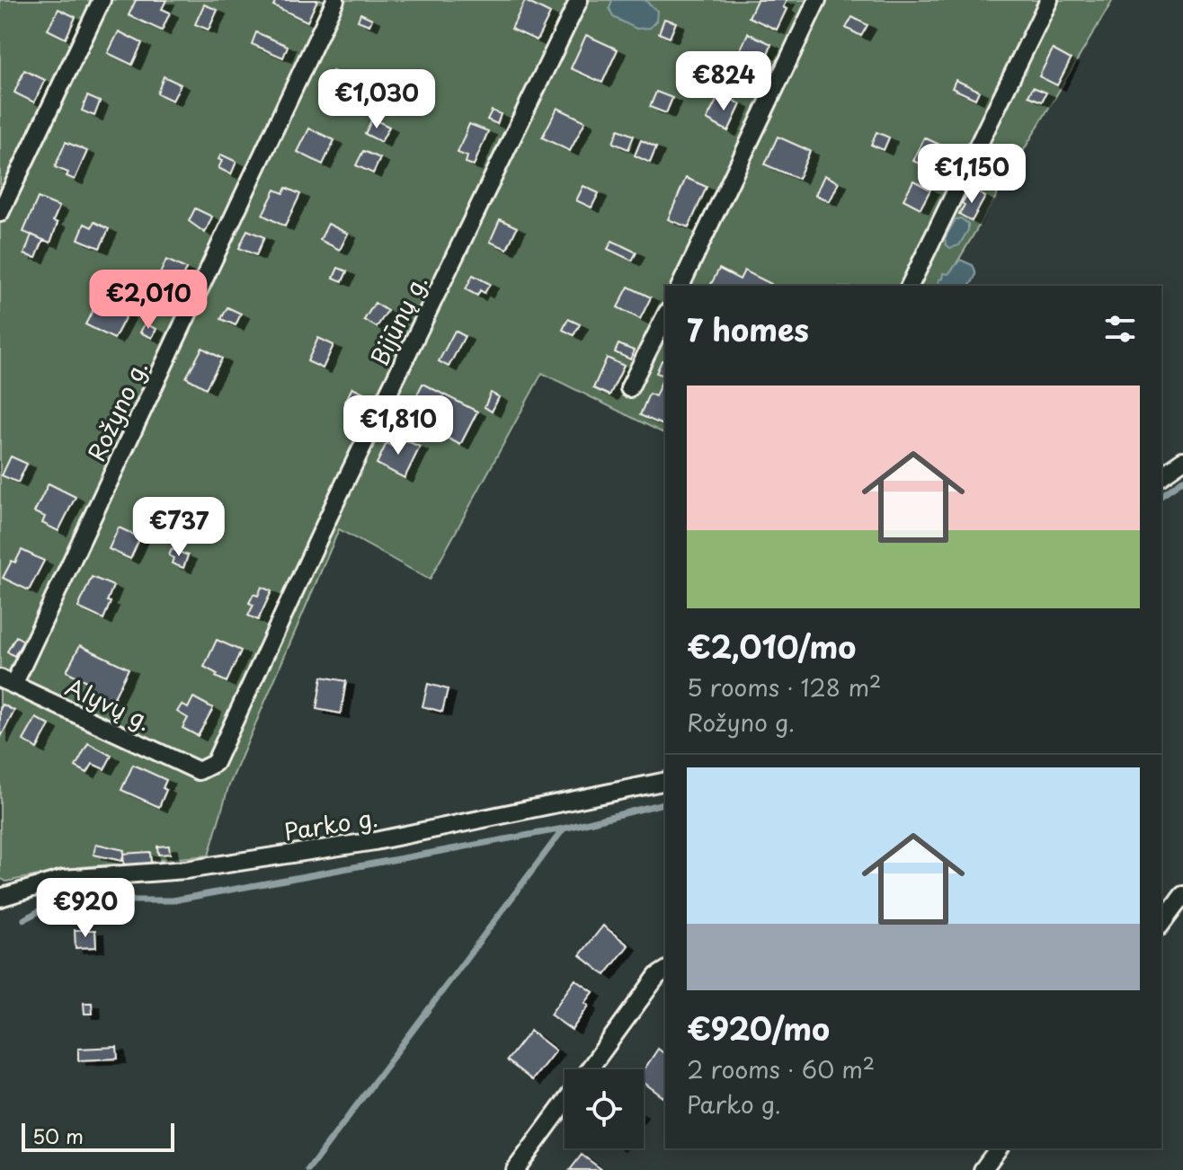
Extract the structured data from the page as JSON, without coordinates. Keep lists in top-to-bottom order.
{
  "streets": {
    "street": [
      "Bijūnų g.",
      "Rožyno g.",
      "Alyvų g.",
      "Parko g."
    ]
  },
  "crossings": [
    ["Bijūnų g.", "Alyvų g."],
    ["Rožyno g.", "Alyvų g."]
  ],
  "scale_bar": "50 m",
  "page": {
    "price": [
      "€824",
      "€1,030",
      "€1,150",
      "€2,010",
      "€1,810",
      "€737",
      "€920"
    ],
    "heading": "7 homes",
    "list": [
      {
        "name": "€2,010/mo",
        "note": "5 rooms · 128 m² · Rožyno g."
      },
      {
        "name": "€920/mo",
        "note": "2 rooms · 60 m² · Parko g."
      }
    ],
    "scale": "50 m"
  }
}
